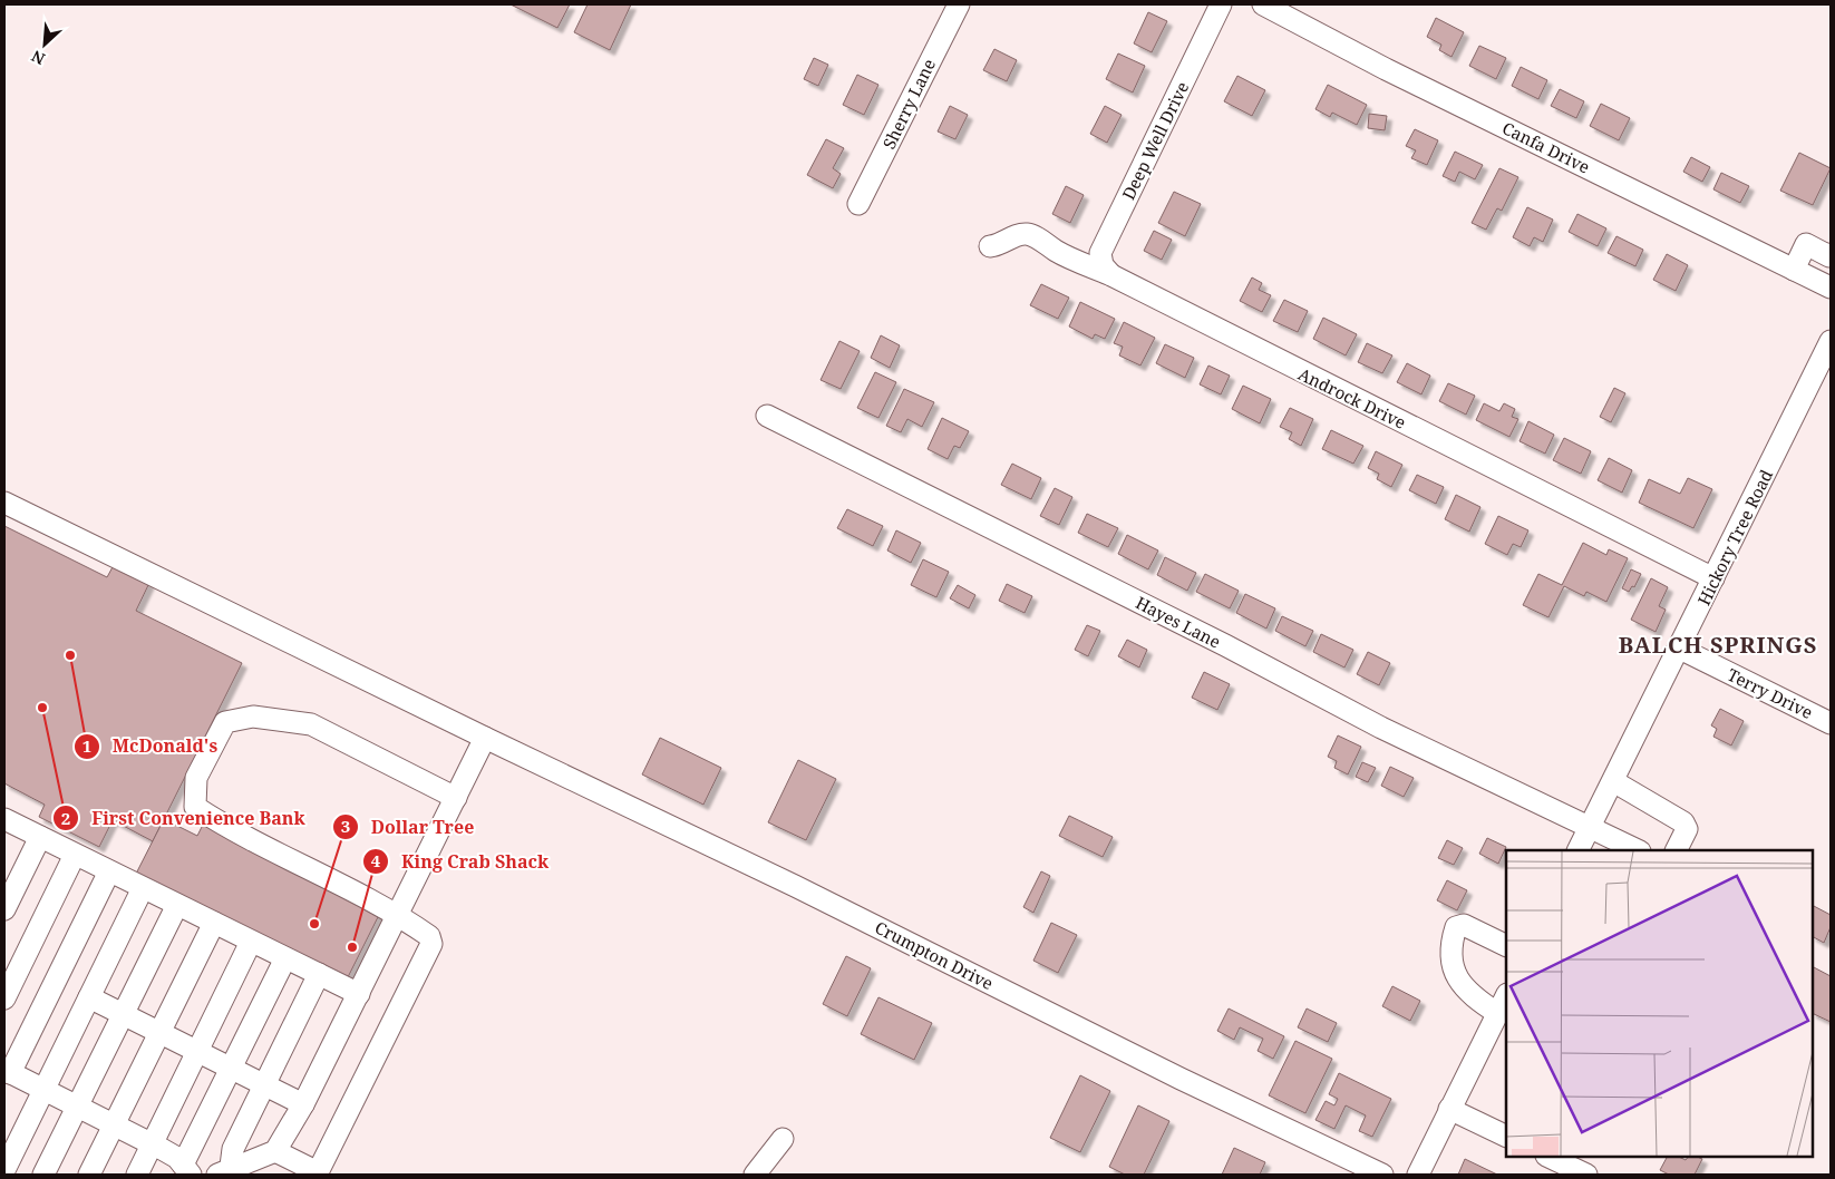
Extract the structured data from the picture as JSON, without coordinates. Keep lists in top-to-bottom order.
{
  "streets": {
    "street": [
      "Sherry Lane",
      "Deep Well Drive",
      "Canfa Drive",
      "Androck Drive",
      "Hickory Tree Road",
      "Hayes Lane",
      "Terry Drive",
      "Crumpton Drive"
    ]
  },
  "crossings": [
    ["Deep Well Drive", "Androck Drive"],
    ["Androck Drive", "Hickory Tree Road"],
    ["Hickory Tree Road", "Hayes Lane"],
    ["Hickory Tree Road", "Terry Drive"]
  ],
  "districts": ["BALCH SPRINGS"],
  "places": [
    "McDonald's",
    "First Convenience Bank",
    "Dollar Tree",
    "King Crab Shack"
  ],
  "north": "bottom left"
}
